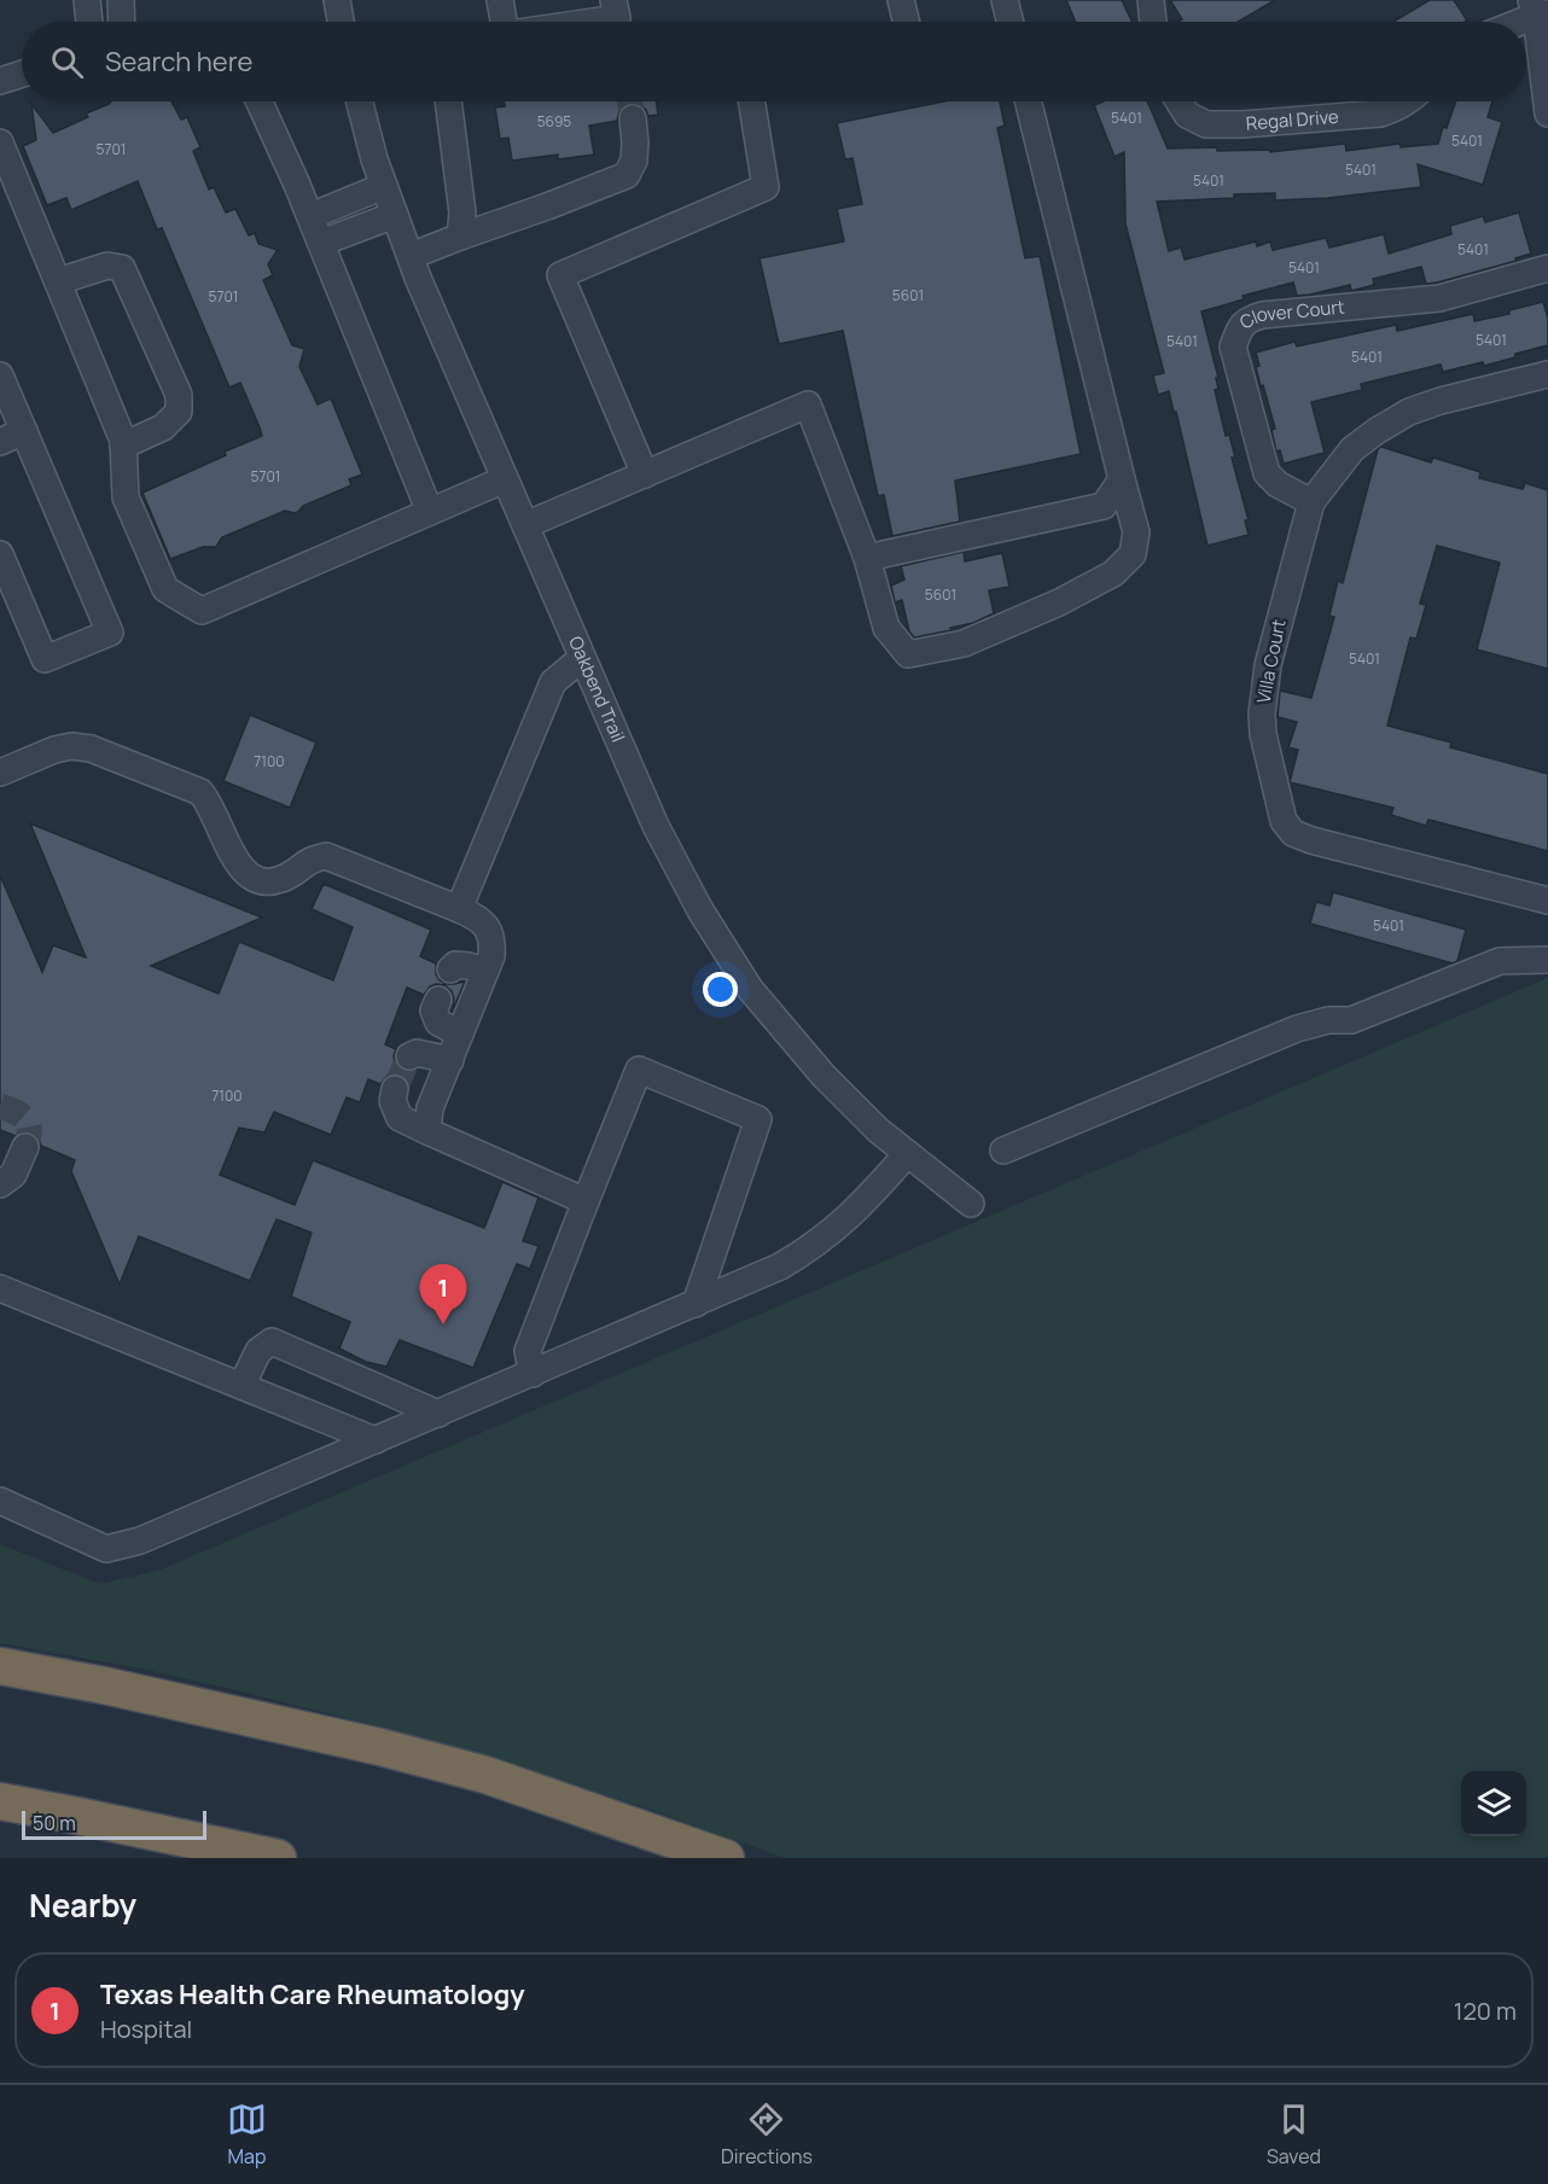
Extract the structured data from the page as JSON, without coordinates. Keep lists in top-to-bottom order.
{
  "streets": {
    "street": [
      "Regal Drive",
      "Clover Court",
      "Villa Court",
      "Oakbend Trail"
    ]
  },
  "crossings": [
    ["Clover Court", "Villa Court"]
  ],
  "house_numbers": [
    "5401",
    "5695",
    "5401",
    "5701",
    "5401",
    "5401",
    "5401",
    "5401",
    "5601",
    "5701",
    "5401",
    "5401",
    "5401",
    "5701",
    "5601",
    "5401",
    "7100",
    "5401",
    "7100"
  ],
  "scale_bar": "50 m",
  "page": {
    "search": "Search here",
    "pins": "1",
    "scale": "50 m",
    "heading": "Nearby",
    "list": [
      {
        "mark": "1",
        "name": "Texas Health Care Rheumatology",
        "note": "Hospital",
        "value": "120 m"
      }
    ],
    "nav": ["Map", "Directions", "Saved"]
  }
}
